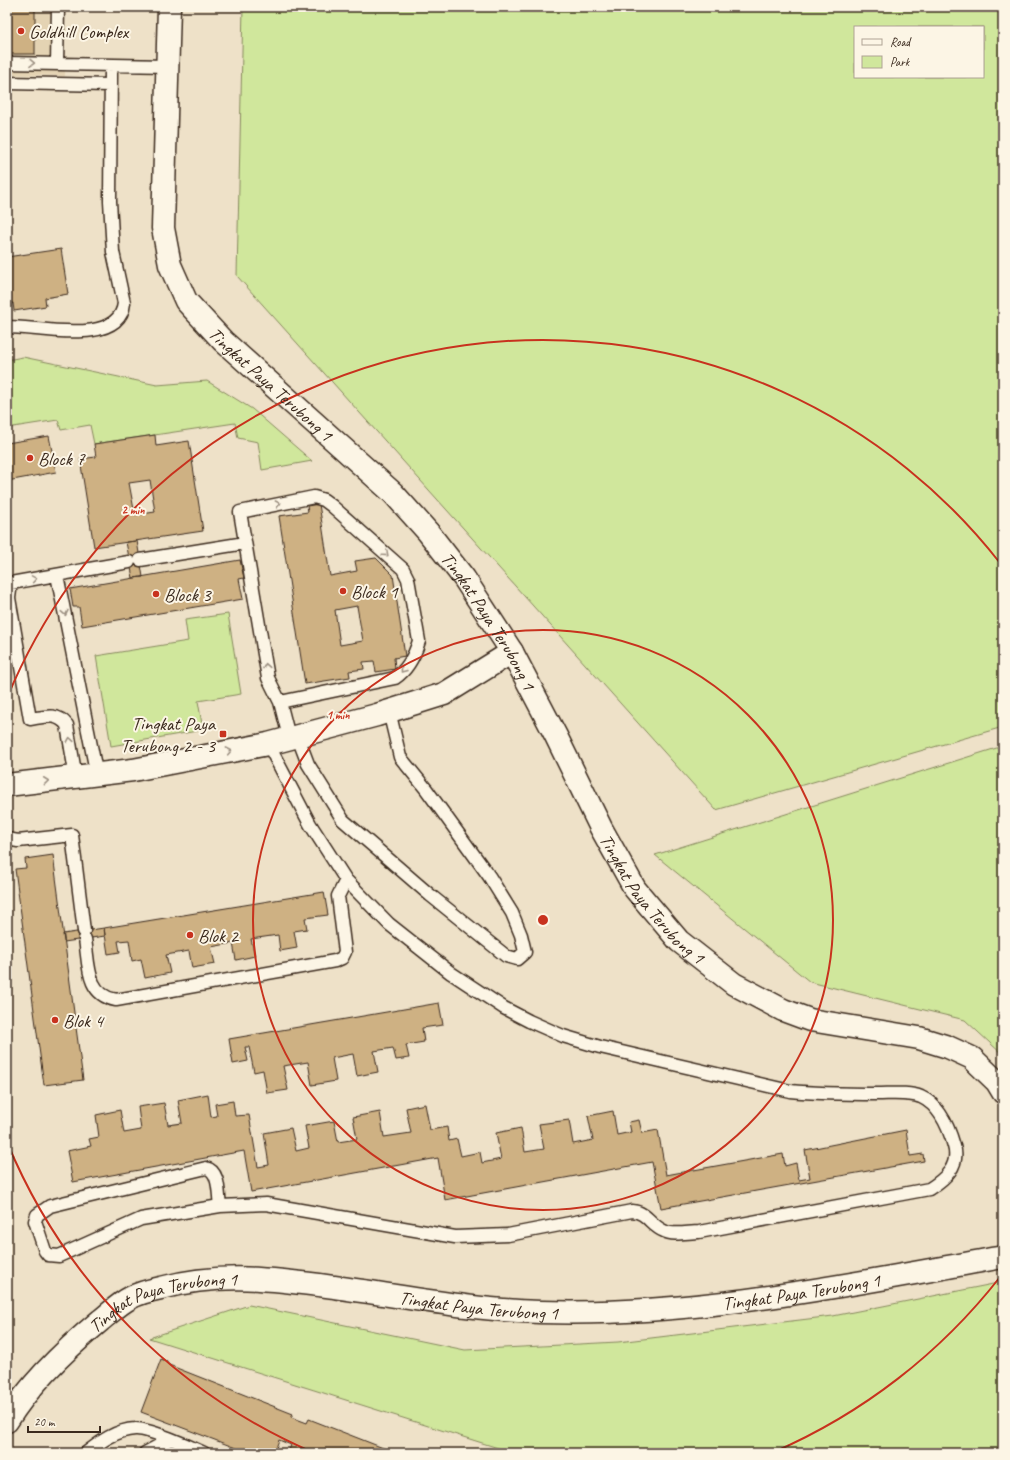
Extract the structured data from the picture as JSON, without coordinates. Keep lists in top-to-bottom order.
{
  "streets": {
    "street": ["Tingkat Paya Terubong 1"]
  },
  "places": {
    "other": [
      "Goldhill Complex",
      "Block 7",
      "Block 1",
      "Block 3",
      "Blok 2",
      "Blok 4"
    ],
    "transit": ["Tingkat Paya Terubong 2 - 3"]
  },
  "legend": ["Road", "Park"],
  "scale_bar": "20 m",
  "rings": ["2 min", "1 min"]
}
